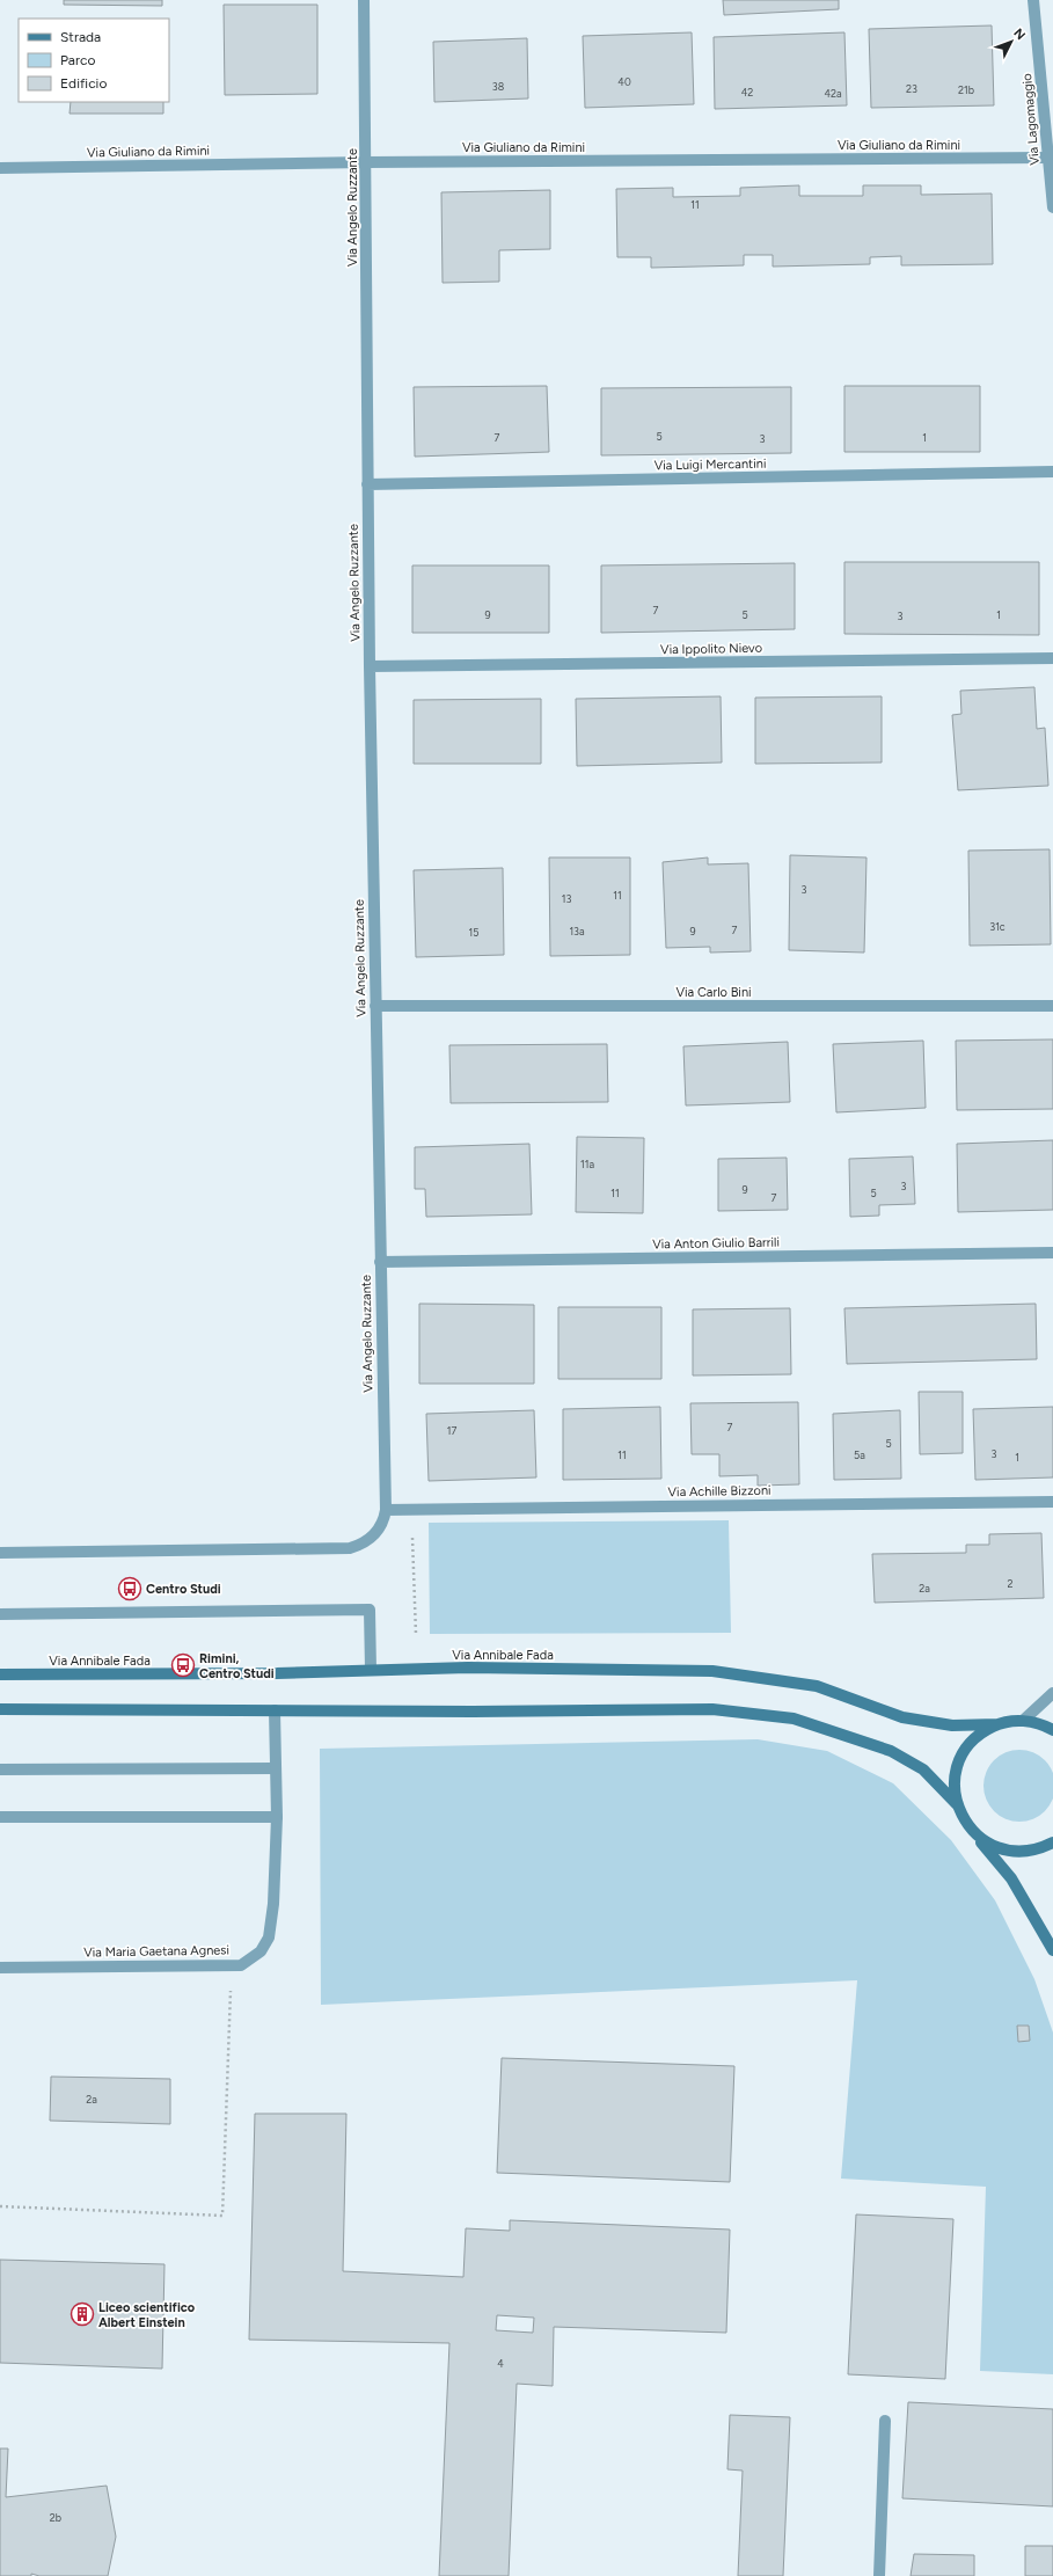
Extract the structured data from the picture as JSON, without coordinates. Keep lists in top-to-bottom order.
{
  "streets": {
    "main road": ["Via Annibale Fada"],
    "street": [
      "Via Lagomaggio",
      "Via Giuliano da Rimini",
      "Via Angelo Ruzzante",
      "Via Luigi Mercantini",
      "Via Ippolito Nievo",
      "Via Carlo Bini",
      "Via Anton Giulio Barrili",
      "Via Achille Bizzoni",
      "Via Maria Gaetana Agnesi"
    ]
  },
  "crossings": [
    ["Via Lagomaggio", "Via Giuliano da Rimini"],
    ["Via Giuliano da Rimini", "Via Angelo Ruzzante"],
    ["Via Angelo Ruzzante", "Via Luigi Mercantini"],
    ["Via Angelo Ruzzante", "Via Ippolito Nievo"],
    ["Via Angelo Ruzzante", "Via Carlo Bini"],
    ["Via Angelo Ruzzante", "Via Anton Giulio Barrili"],
    ["Via Angelo Ruzzante", "Via Achille Bizzoni"]
  ],
  "places": {
    "bus stop": ["Centro Studi", "Rimini, Centro Studi"],
    "building": ["Liceo scientifico Albert Einstein"]
  },
  "house_numbers": [
    "40",
    "38",
    "23",
    "21b",
    "42",
    "42a",
    "11",
    "5",
    "7",
    "1",
    "3",
    "7",
    "9",
    "5",
    "1",
    "3",
    "3",
    "11",
    "13",
    "31c",
    "7",
    "13a",
    "9",
    "15",
    "11a",
    "3",
    "9",
    "11",
    "5",
    "7",
    "7",
    "17",
    "5",
    "3",
    "11",
    "5a",
    "1",
    "2",
    "2a",
    "2a",
    "4",
    "2b"
  ],
  "legend": ["Strada", "Parco", "Edificio"],
  "north": "top right"
}
